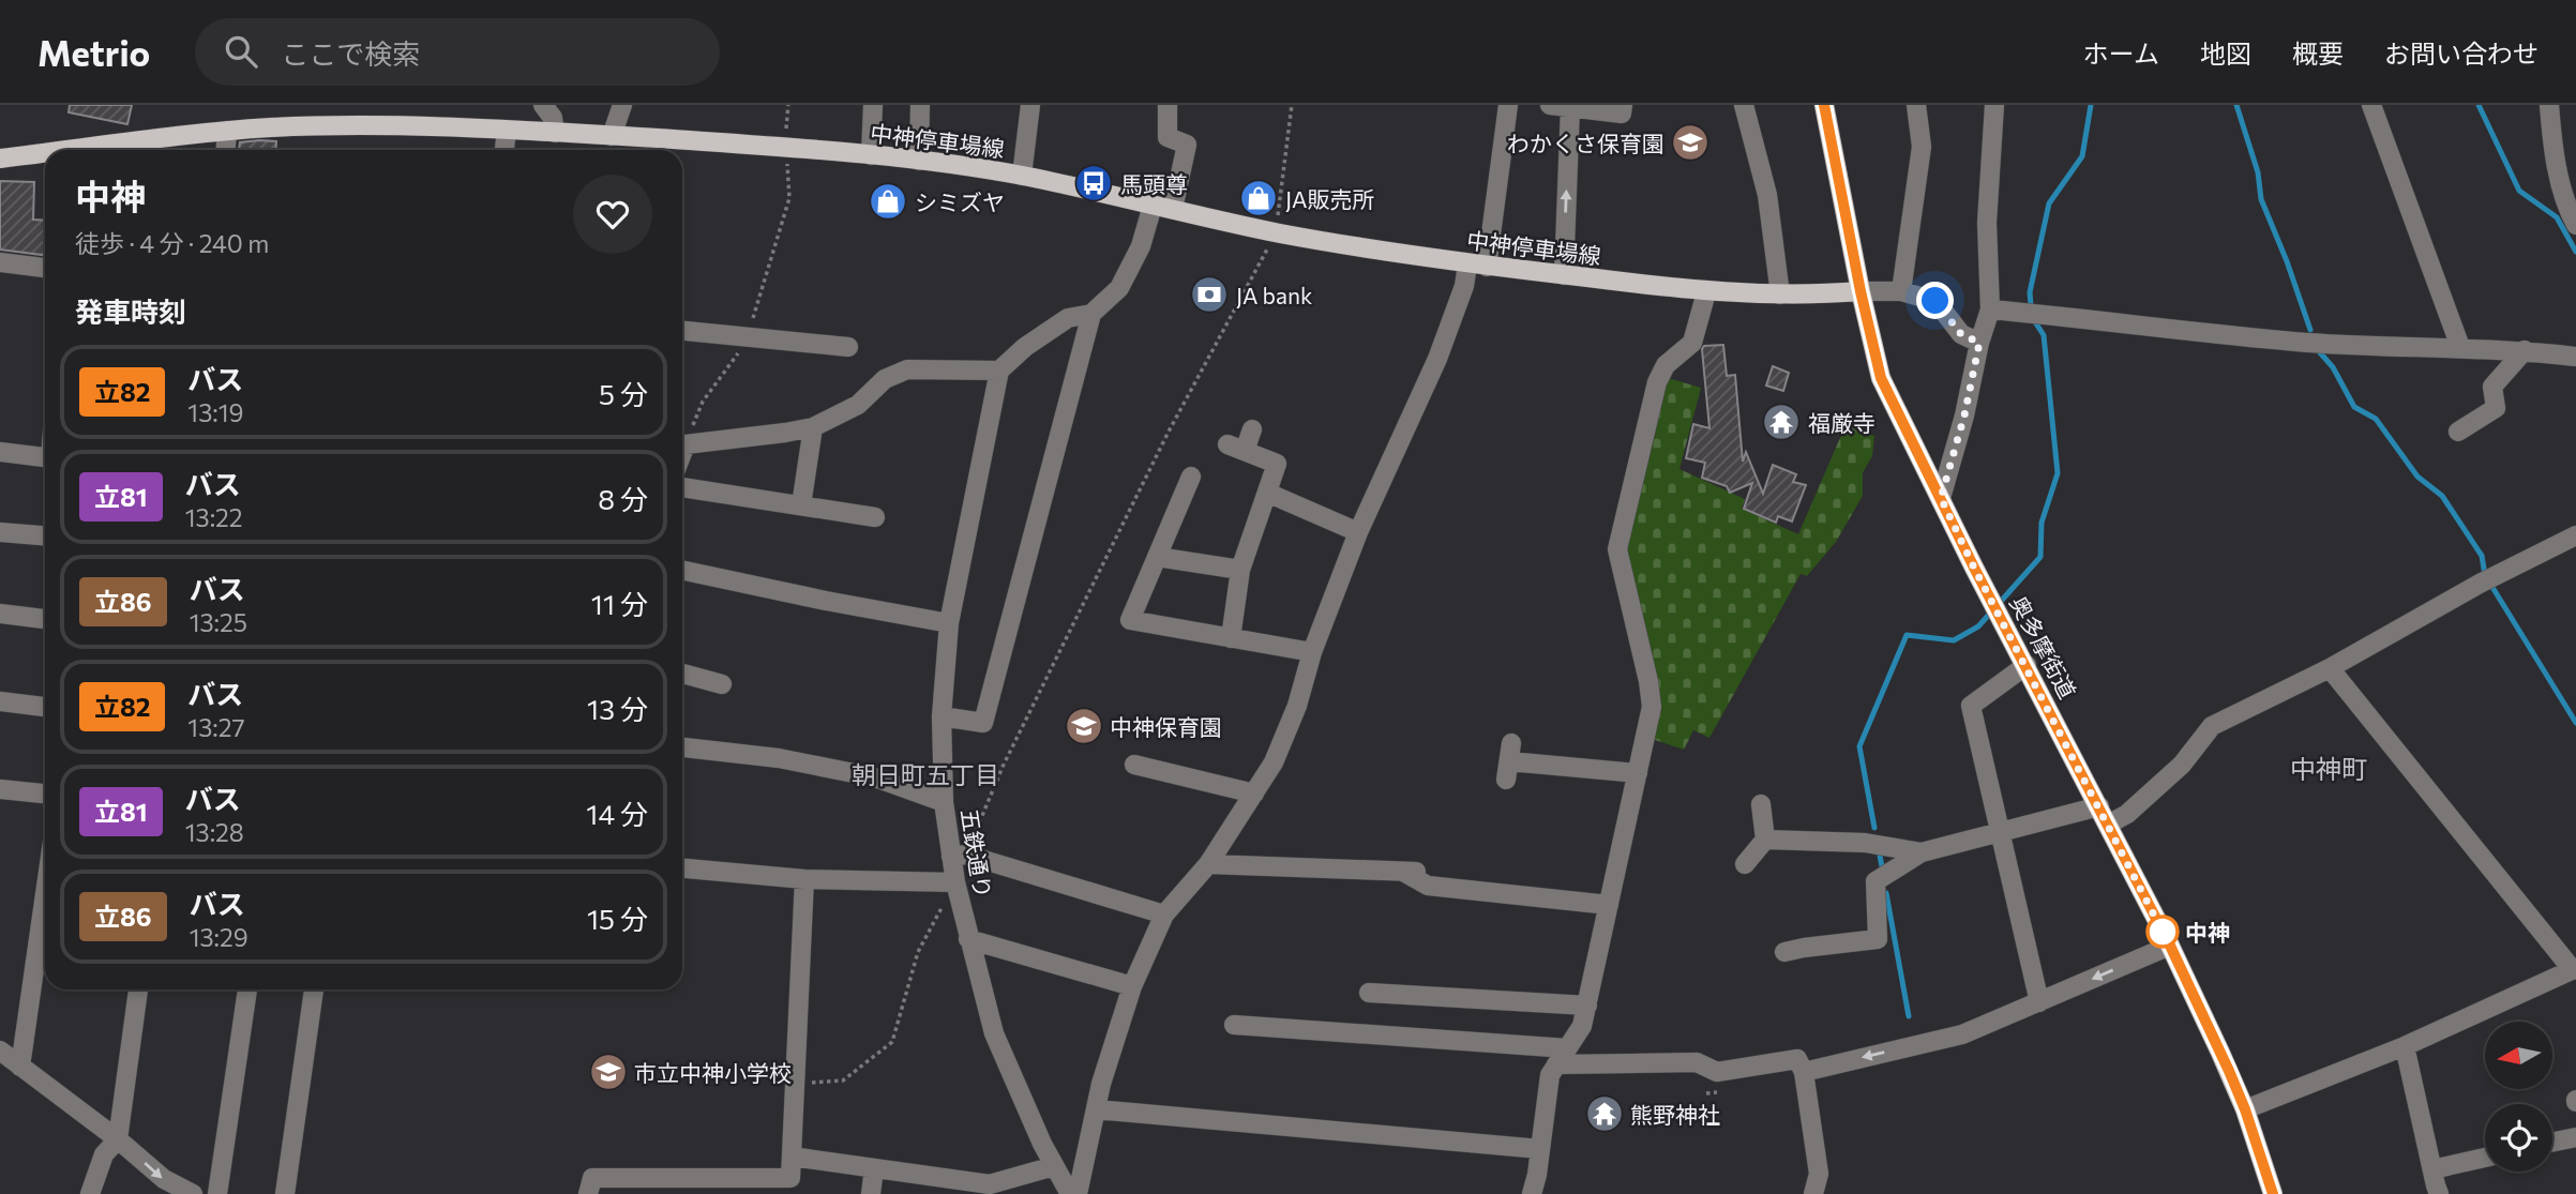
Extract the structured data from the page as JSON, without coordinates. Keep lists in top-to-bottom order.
{
  "streets": {
    "main road": ["中神停車場線", "奥多摩街道"],
    "street": ["五鉄通り"]
  },
  "crossings": [
    ["中神停車場線", "奥多摩街道"]
  ],
  "districts": ["中神町", "朝日町五丁目"],
  "places": {
    "school or university": ["わかくさ保育園", "中神保育園", "市立中神小学校"],
    "bus stop": ["馬頭尊"],
    "shop": ["JA販売所", "シミズヤ"],
    "bank": ["JA bank"],
    "temple": ["福厳寺", "熊野神社"],
    "other": ["中神"]
  },
  "lines": ["bus line 立82"],
  "north": "left",
  "page": {
    "header": "Metrio",
    "search": "ここで検索",
    "nav": [
      "ホーム",
      "地図",
      "概要",
      "お問い合わせ"
    ],
    "heading": [
      ["中神", "徒歩 · 4 分 · 240 m"],
      "発車時刻"
    ],
    "list": [
      {
        "mark": "立82",
        "name": "バス",
        "note": "13:19",
        "value": "5 分"
      },
      {
        "mark": "立81",
        "name": "バス",
        "note": "13:22",
        "value": "8 分"
      },
      {
        "mark": "立86",
        "name": "バス",
        "note": "13:25",
        "value": "11 分"
      },
      {
        "mark": "立82",
        "name": "バス",
        "note": "13:27",
        "value": "13 分"
      },
      {
        "mark": "立81",
        "name": "バス",
        "note": "13:28",
        "value": "14 分"
      },
      {
        "mark": "立86",
        "name": "バス",
        "note": "13:29",
        "value": "15 分"
      }
    ]
  }
}
